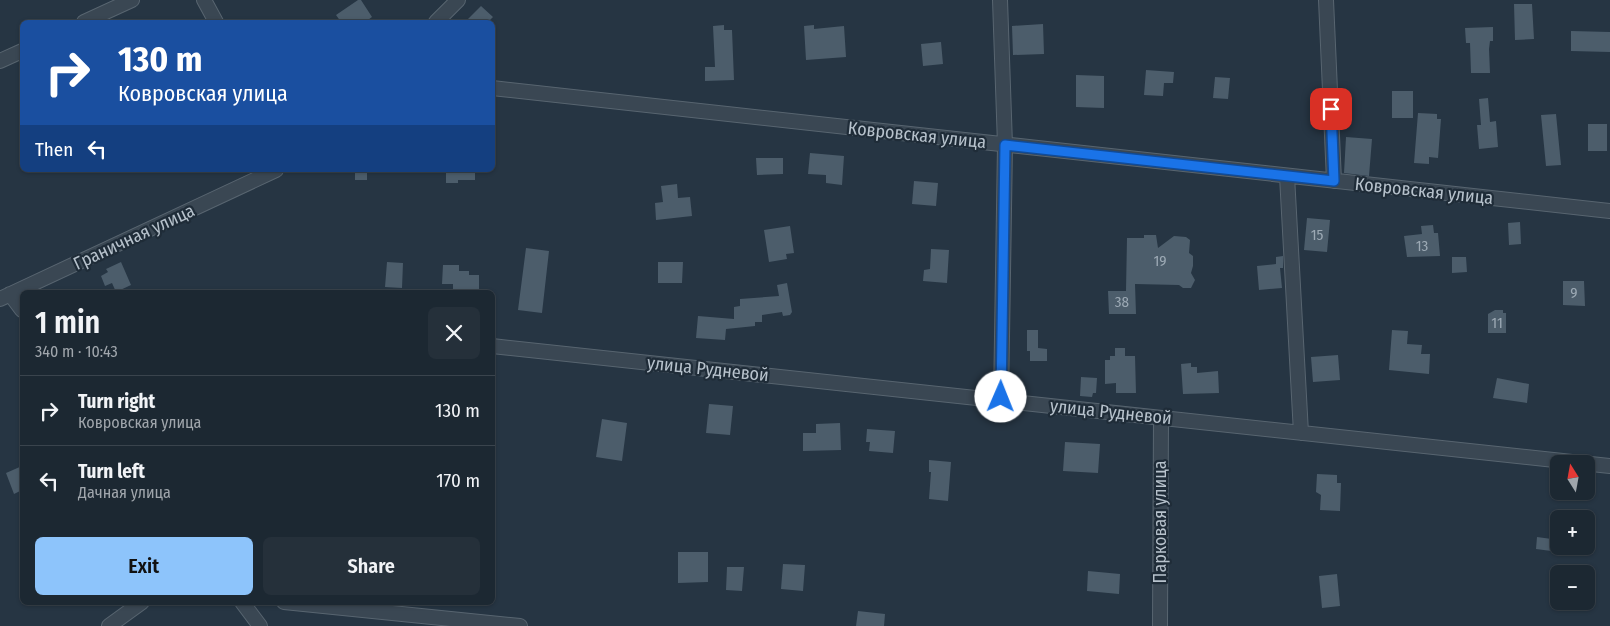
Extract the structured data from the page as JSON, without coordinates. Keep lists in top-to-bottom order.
{
  "streets": {
    "street": [
      "Ковровская улица",
      "Граничная улица",
      "улица Рудневой",
      "Парковая улица"
    ]
  },
  "crossings": [
    ["улица Рудневой", "Парковая улица"]
  ],
  "house_numbers": [
    "15",
    "13",
    "19",
    "9",
    "38",
    "11"
  ],
  "north": "top",
  "page": {
    "turn": ["130 m", "Ковровская улица"],
    "then": "Then",
    "heading": ["1 min", "340 m · 10:43"],
    "list": [
      {
        "name": "Turn right",
        "note": "Ковровская улица",
        "value": "130 m"
      },
      {
        "name": "Turn left",
        "note": "Дачная улица",
        "value": "170 m"
      }
    ],
    "map_buttons": ["+", "−"],
    "buttons": ["Exit", "Share"]
  }
}
